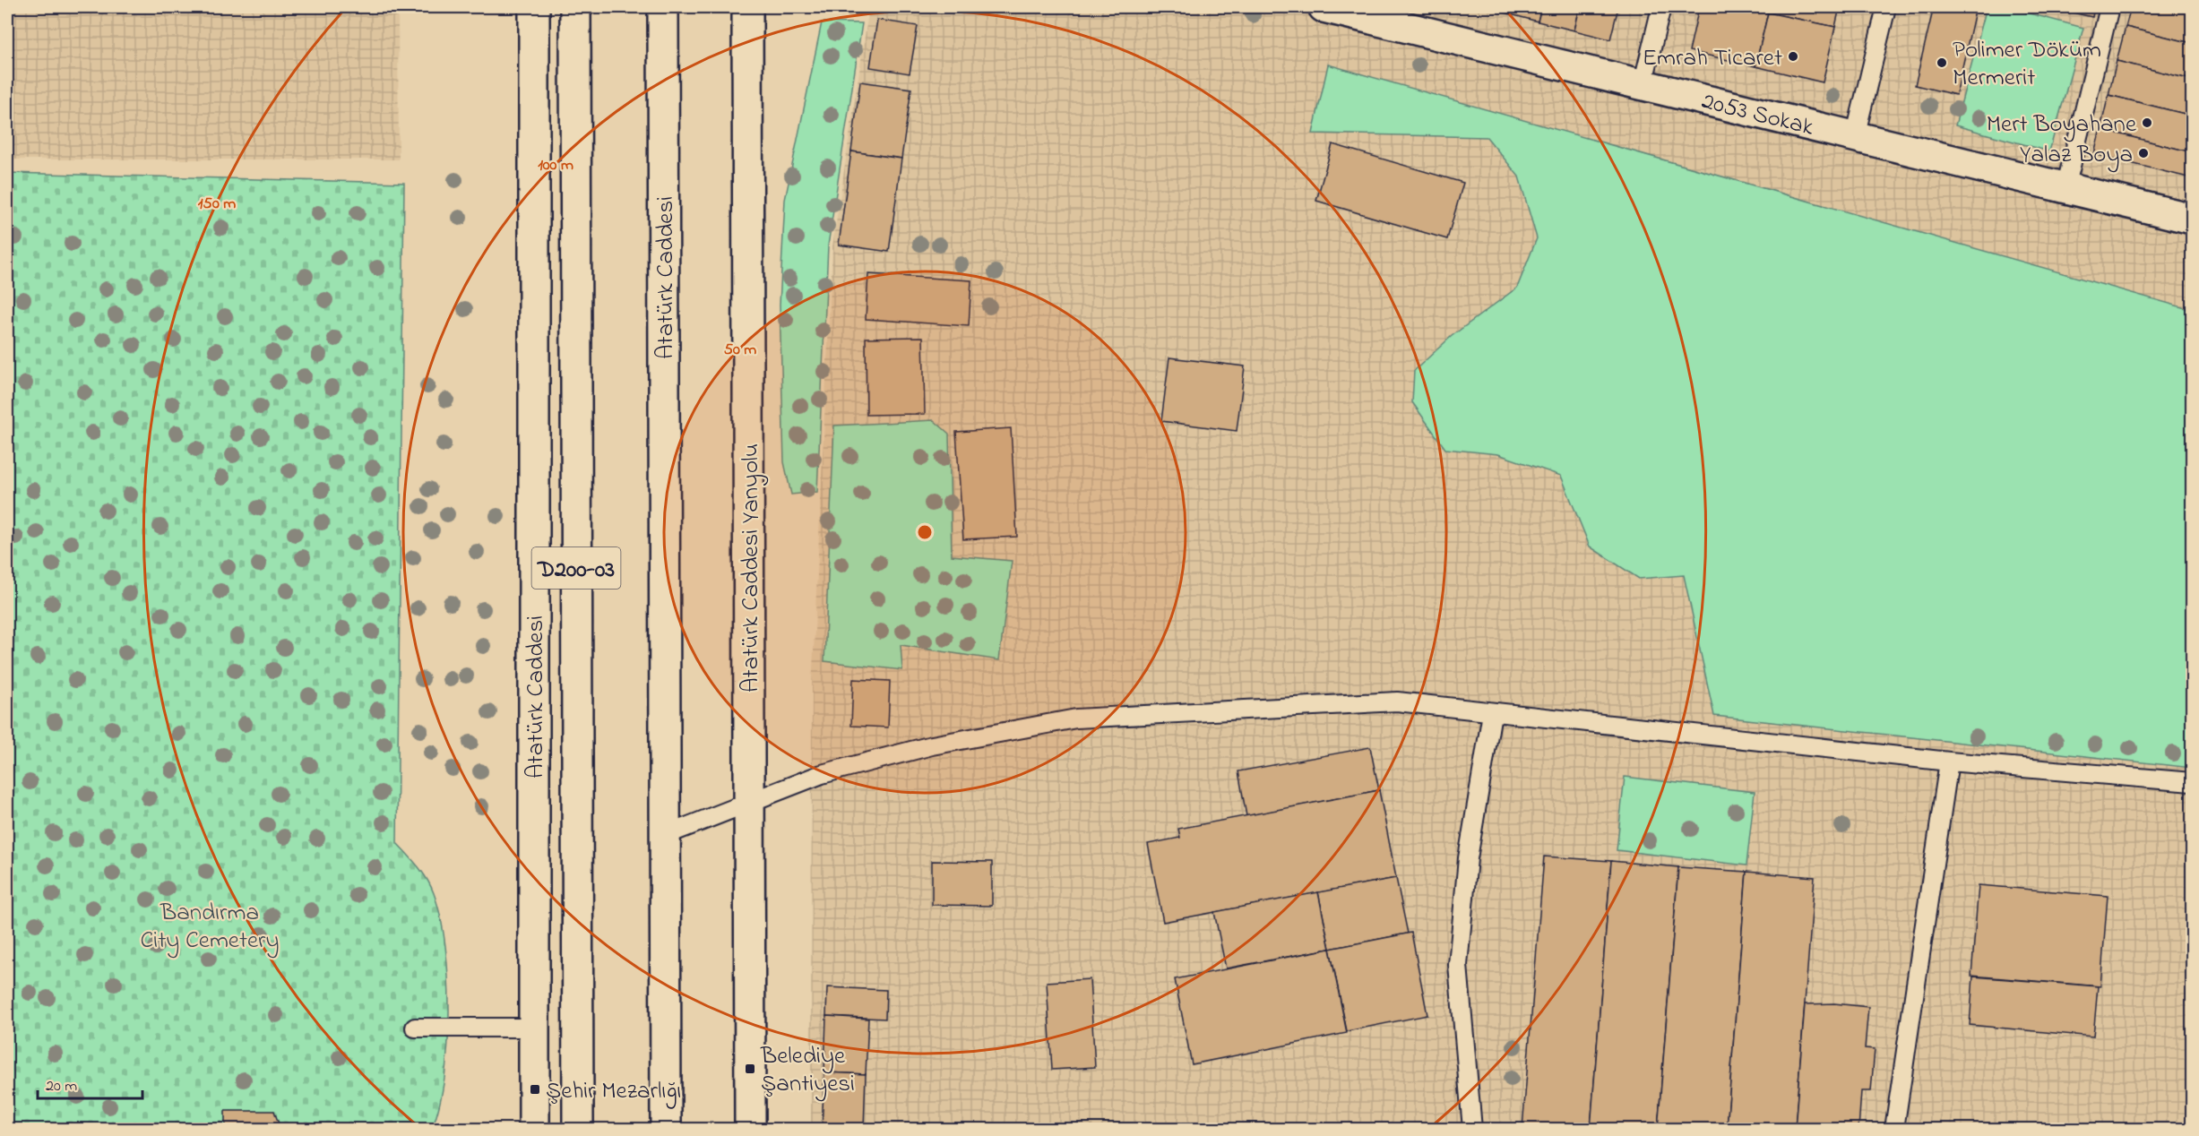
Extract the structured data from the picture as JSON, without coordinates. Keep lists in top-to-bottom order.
{
  "streets": {
    "main road": [
      "2053 Sokak",
      "Atatürk Caddesi",
      "D200-03",
      "Atatürk Caddesi Yanyolu"
    ]
  },
  "parks": ["Bandırma City Cemetery"],
  "places": {
    "other": [
      "Emrah Ticaret",
      "Polimer Döküm Mermerit",
      "Mert Boyahane",
      "Yalaz Boya"
    ],
    "transit": ["Belediye Şantiyesi", "Şehir Mezarlığı"]
  },
  "scale_bar": "20 m",
  "rings": ["100 m", "150 m", "50 m"]
}
